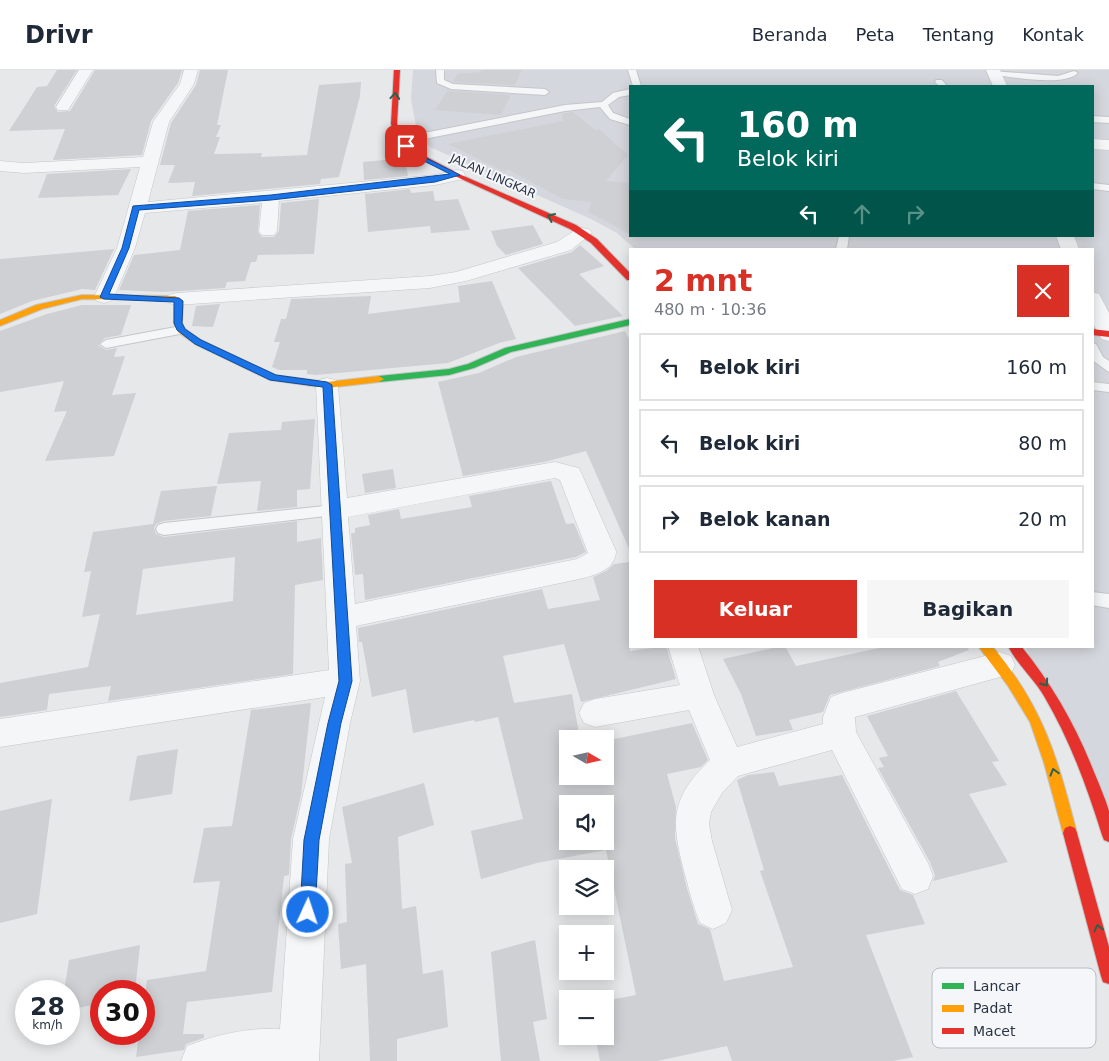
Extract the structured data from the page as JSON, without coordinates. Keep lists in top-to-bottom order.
{
  "streets": {
    "street": ["JALAN LINGKAR"]
  },
  "legend": ["Lancar", "Padat", "Macet"],
  "north": "right",
  "page": {
    "header": "Drivr",
    "nav": [
      "Beranda",
      "Peta",
      "Tentang",
      "Kontak"
    ],
    "turn": ["160 m", "Belok kiri"],
    "heading": ["2 mnt", "480 m · 10:36"],
    "list": [
      {
        "name": "Belok kiri",
        "value": "160 m"
      },
      {
        "name": "Belok kiri",
        "value": "80 m"
      },
      {
        "name": "Belok kanan",
        "value": "20 m"
      }
    ],
    "buttons": ["Keluar", "Bagikan"],
    "map_buttons": ["+", "−"],
    "speed": "28 km/h",
    "limit": "30"
  }
}
